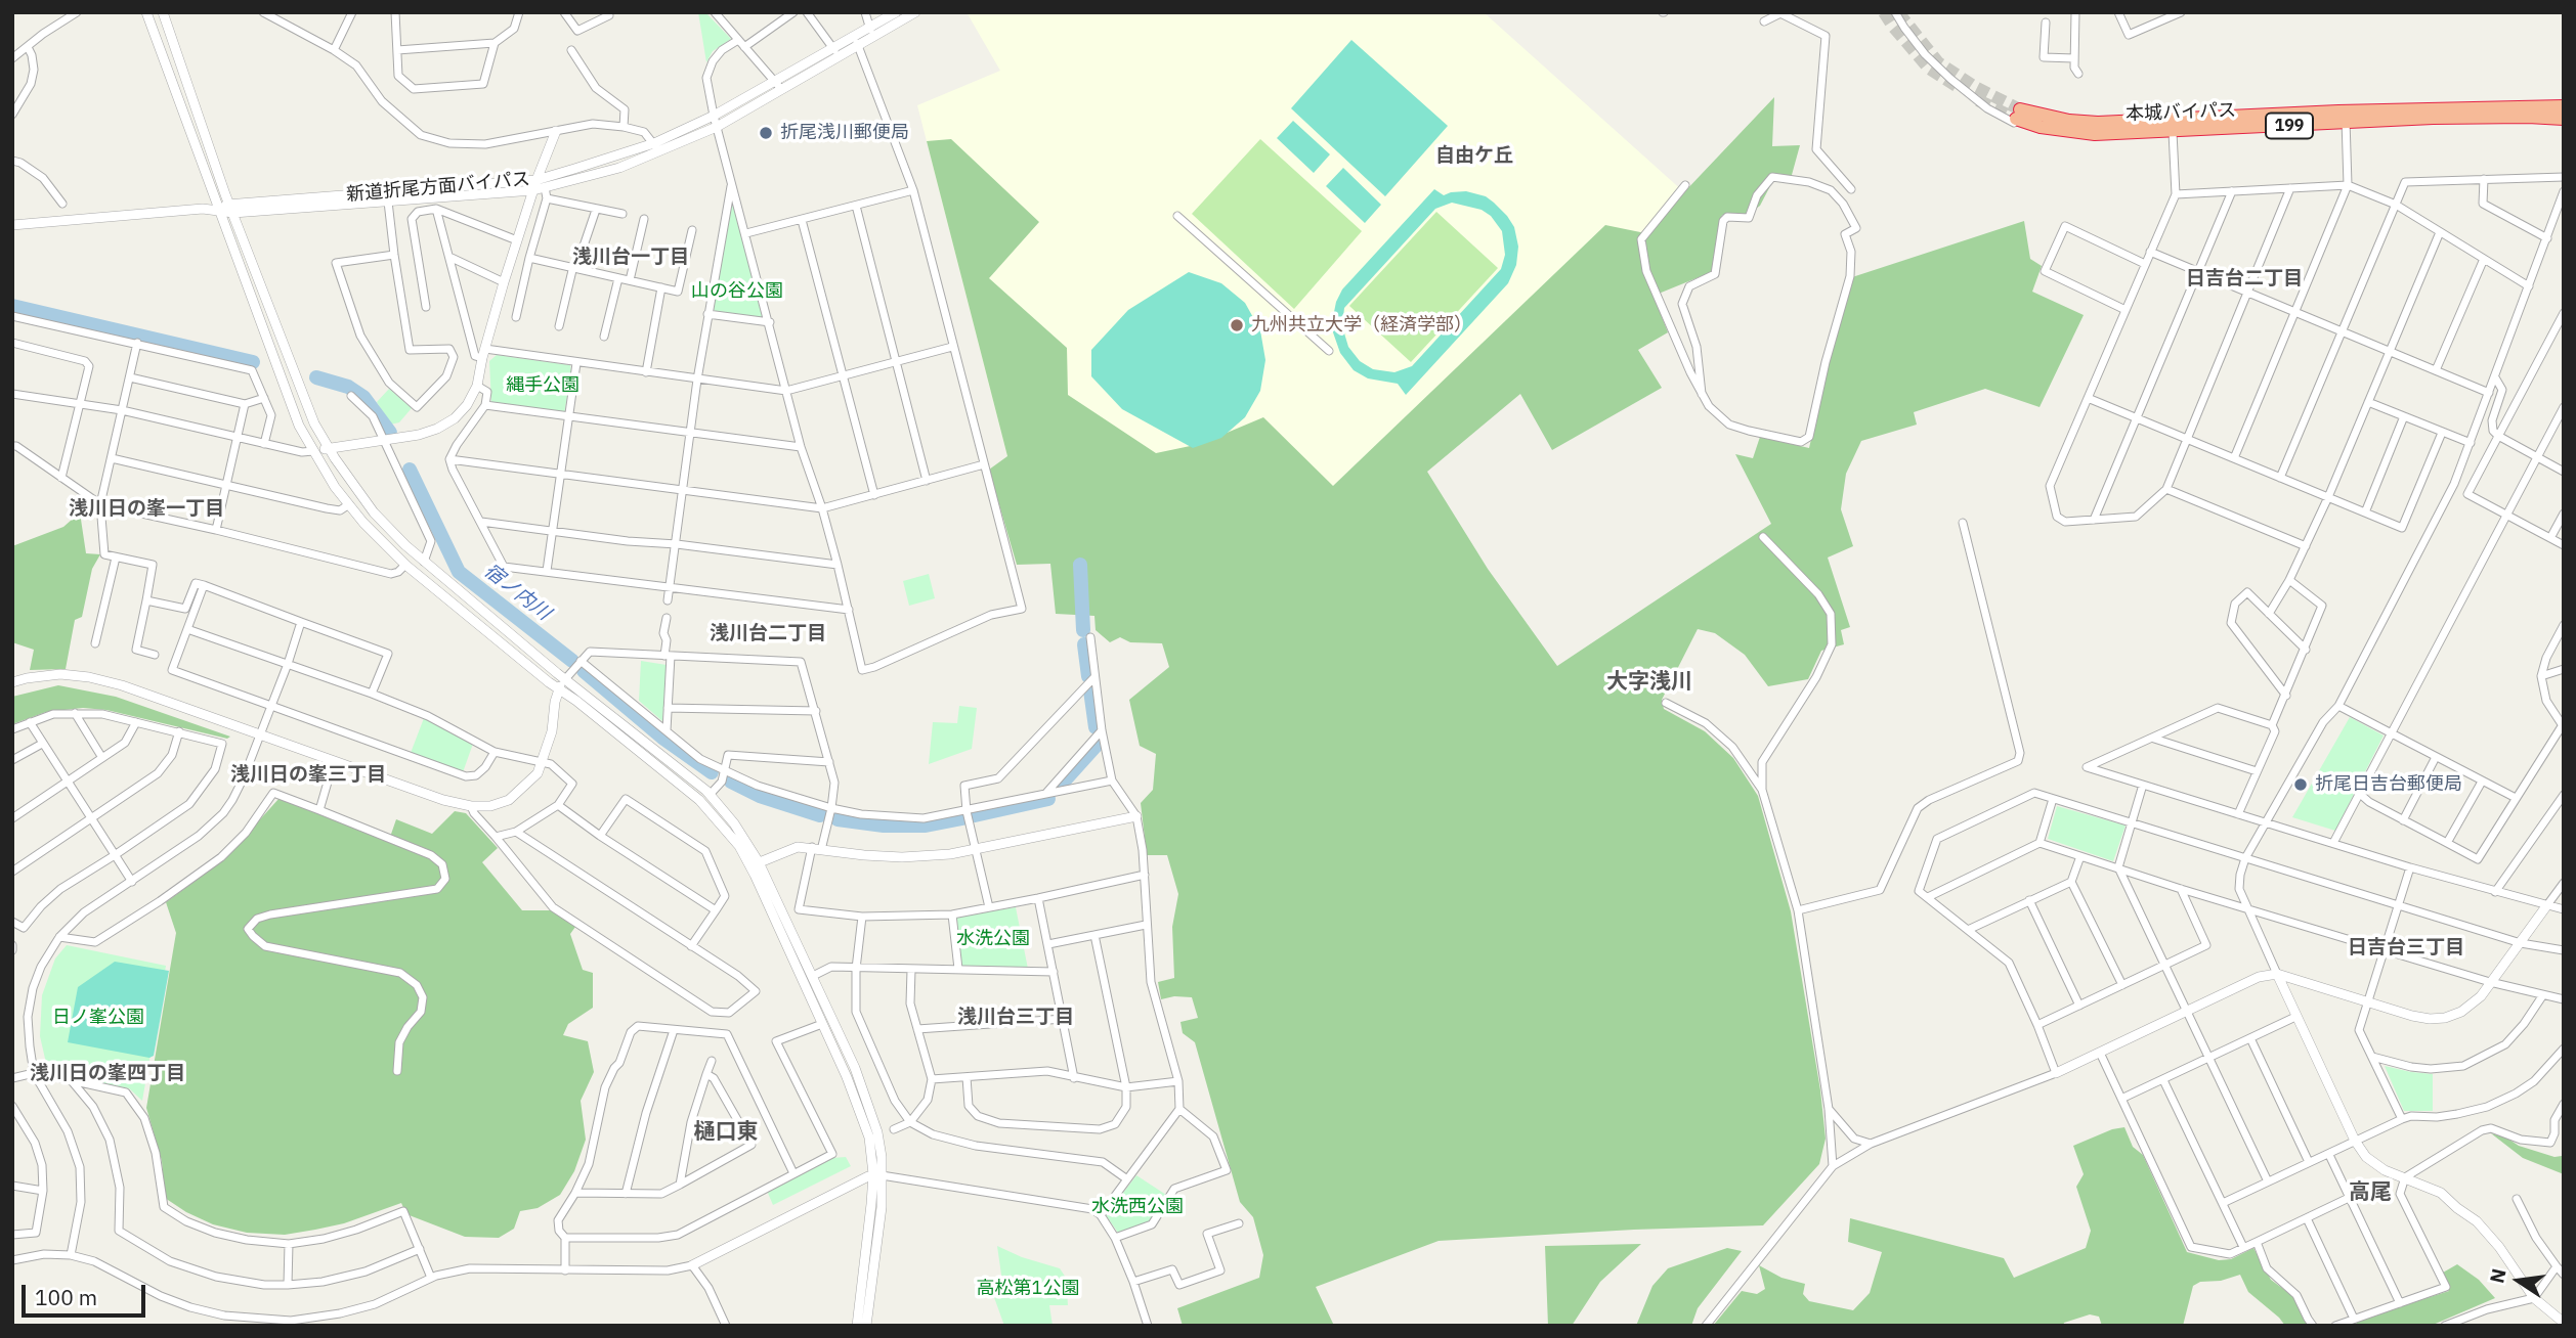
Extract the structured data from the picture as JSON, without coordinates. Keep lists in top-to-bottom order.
{
  "streets": {
    "highway": ["本城バイパス", "199"],
    "street": ["新道折尾方面バイパス"]
  },
  "districts": [
    "自由ケ丘",
    "浅川台一丁目",
    "日吉台二丁目",
    "浅川日の峯一丁目",
    "浅川台二丁目",
    "大字浅川",
    "浅川日の峯三丁目",
    "日吉台三丁目",
    "浅川台三丁目",
    "浅川日の峯四丁目",
    "樋口東",
    "高尾"
  ],
  "water": ["宿ノ内川"],
  "parks": [
    "山の谷公園",
    "縄手公園",
    "水洗公園",
    "日ノ峯公園",
    "水洗西公園",
    "高松第1公園"
  ],
  "places": ["折尾浅川郵便局", "九州共立大学（経済学部）", "折尾日吉台郵便局"],
  "scale_bar": "100 m",
  "north": "left"
}
